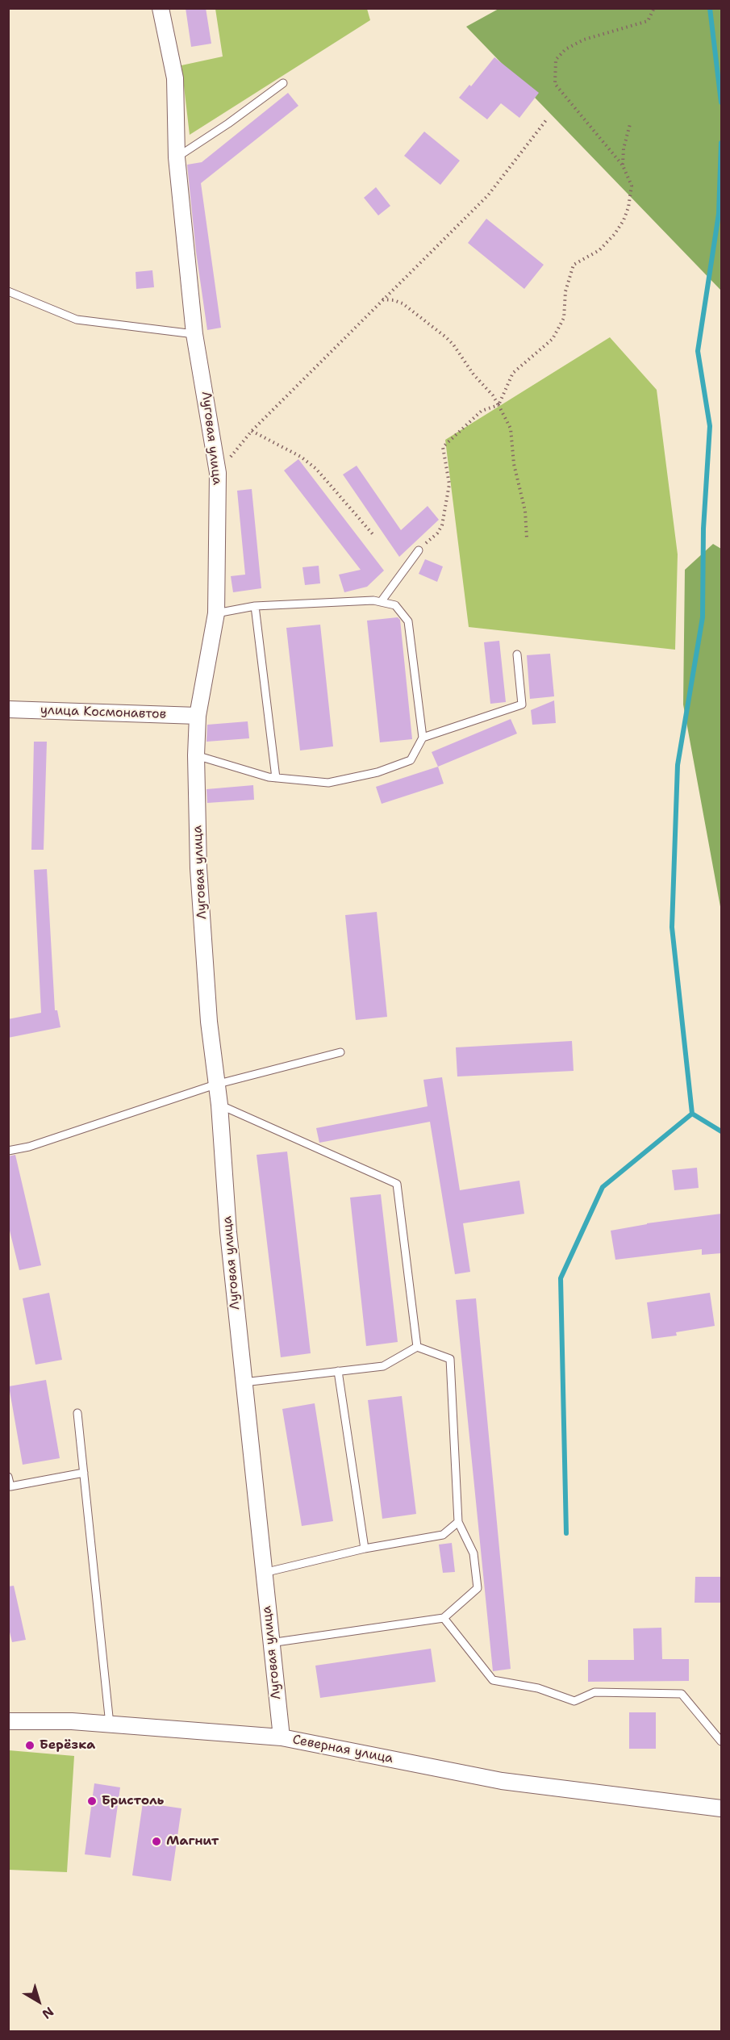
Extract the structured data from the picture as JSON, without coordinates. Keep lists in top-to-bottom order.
{
  "streets": {
    "street": ["Луговая улица", "улица Космонавтов", "Северная улица"]
  },
  "crossings": [
    ["Луговая улица", "улица Космонавтов"],
    ["Луговая улица", "Северная улица"]
  ],
  "places": ["Берёзка", "Бристоль", "Магнит"],
  "north": "bottom right"
}
